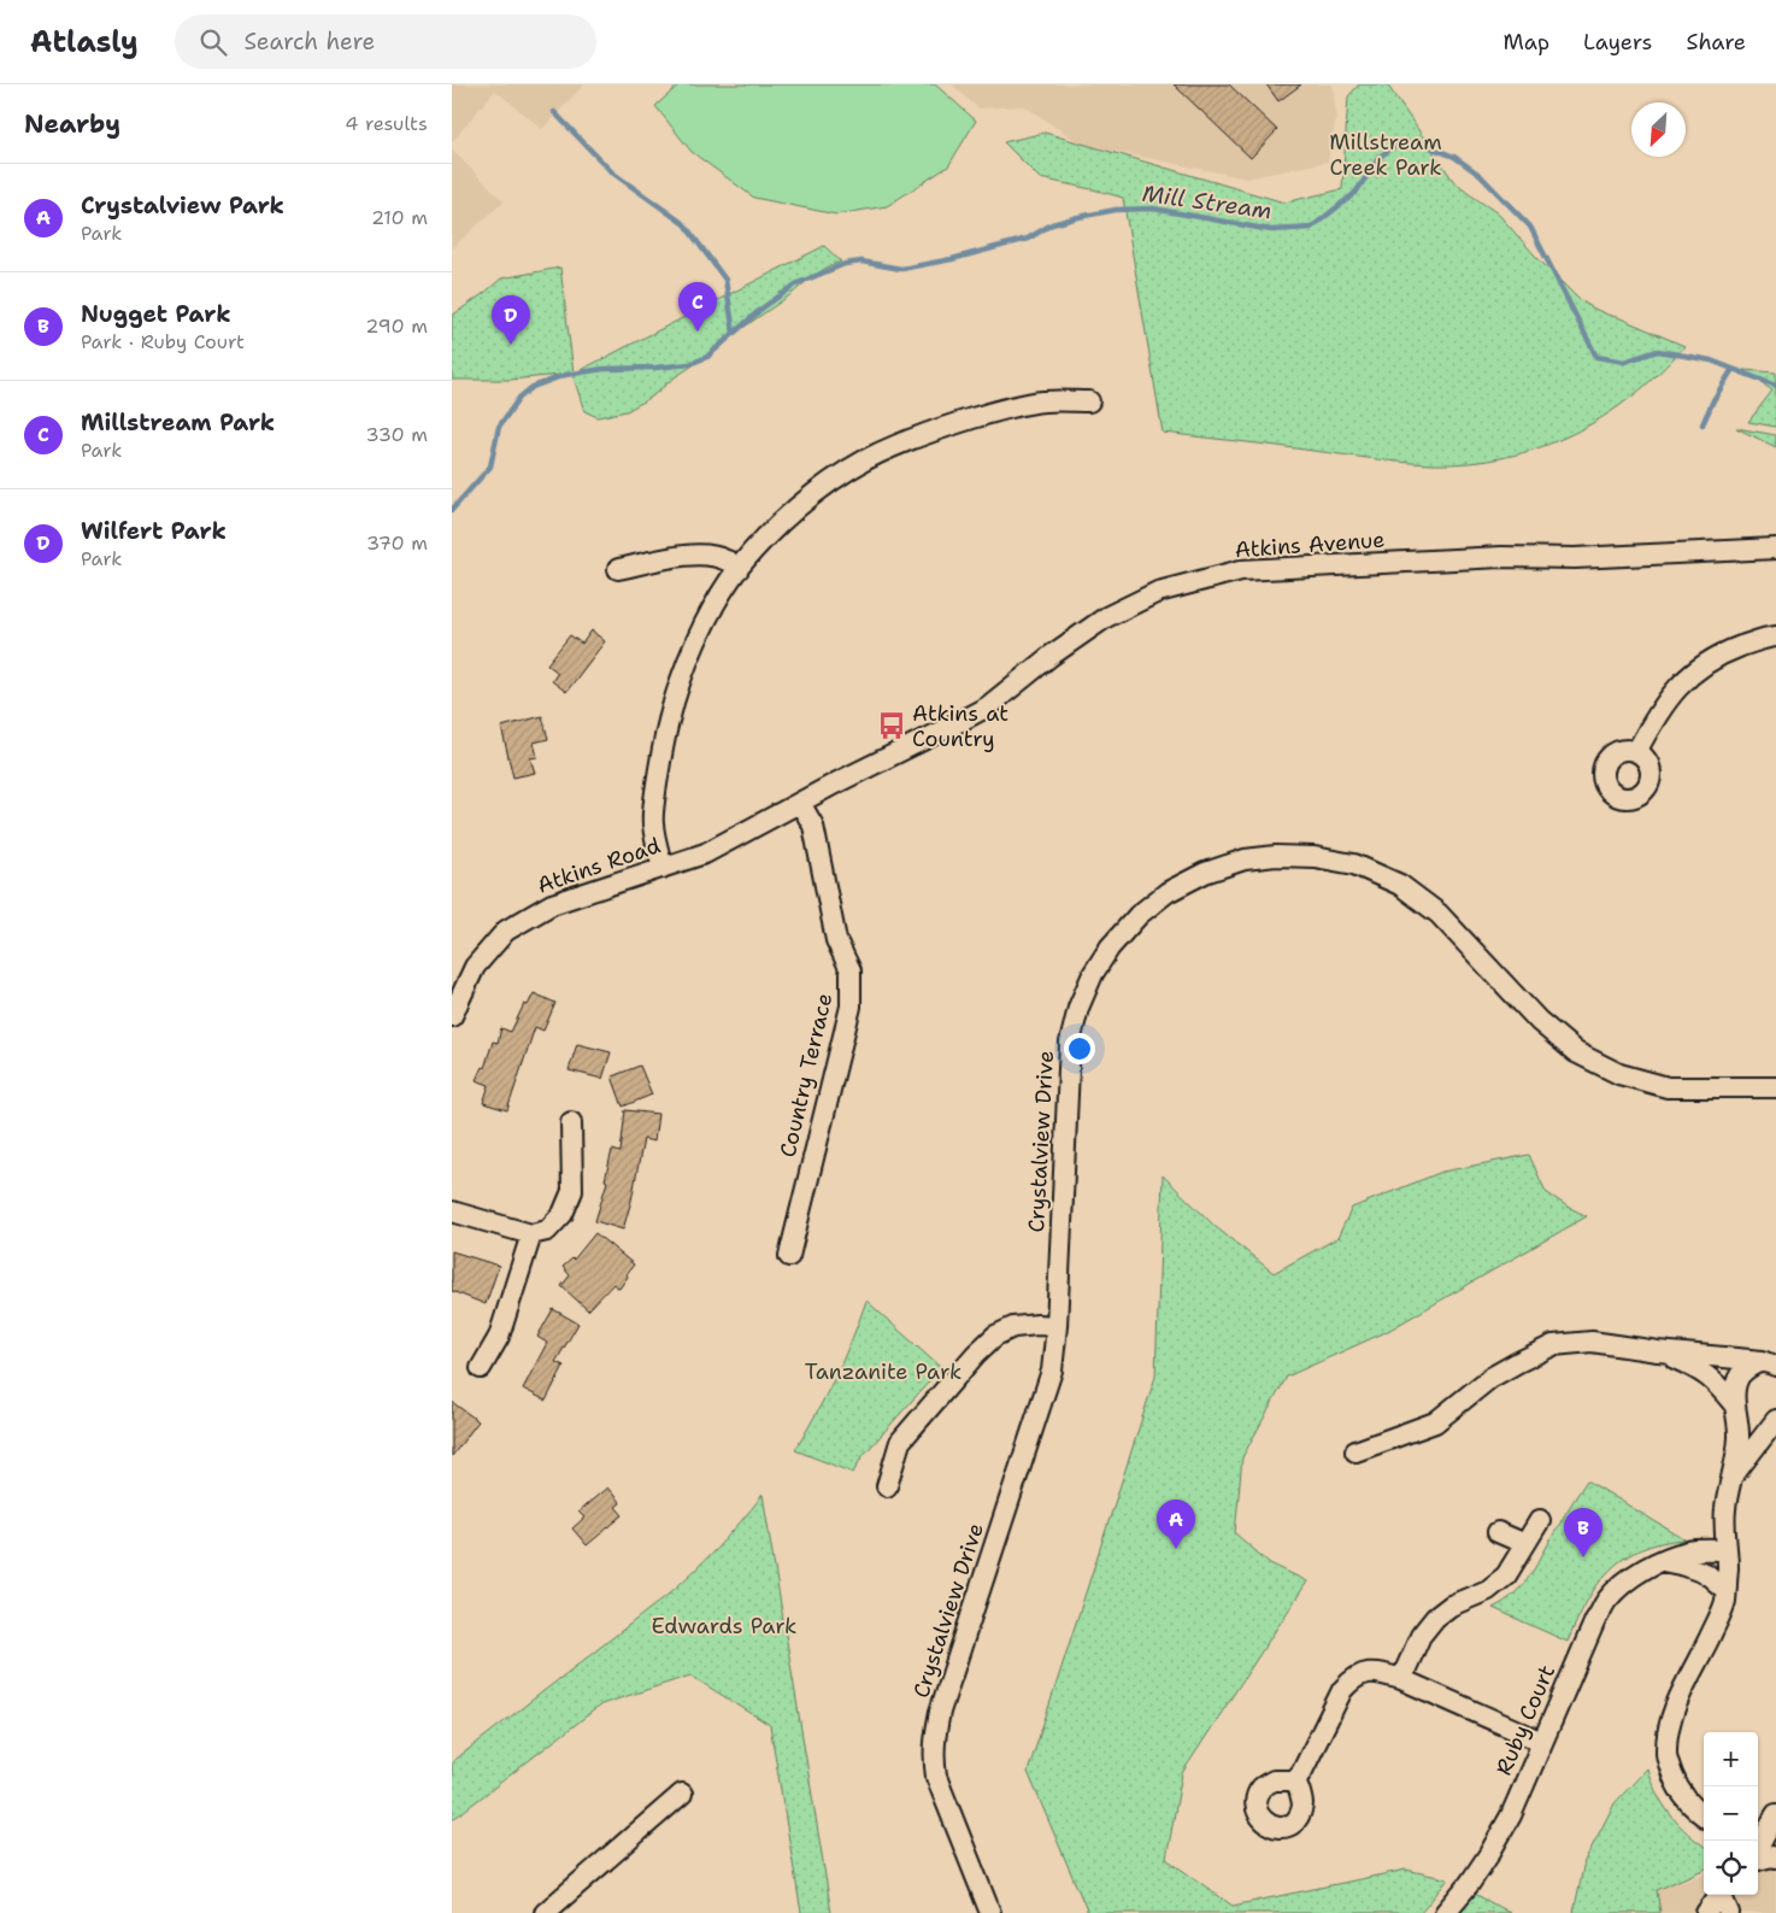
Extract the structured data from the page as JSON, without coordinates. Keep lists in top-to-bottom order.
{
  "streets": {
    "street": [
      "Atkins Avenue",
      "Atkins Road",
      "Country Terrace",
      "Crystalview Drive",
      "Ruby Court"
    ]
  },
  "crossings": [
    ["Atkins Avenue", "Atkins Road"],
    ["Atkins Avenue", "Country Terrace"],
    ["Atkins Road", "Country Terrace"]
  ],
  "water": ["Mill Stream"],
  "parks": ["Millstream Creek Park", "Tanzanite Park", "Edwards Park"],
  "places": {
    "bus stop": ["Atkins at Country"]
  },
  "north": "bottom left",
  "page": {
    "header": "Atlasly",
    "search": "Search here",
    "nav": ["Map", "Layers", "Share"],
    "heading": ["Nearby", "4 results"],
    "list": [
      {
        "mark": "A",
        "name": "Crystalview Park",
        "note": "Park",
        "value": "210 m"
      },
      {
        "mark": "B",
        "name": "Nugget Park",
        "note": "Park · Ruby Court",
        "value": "290 m"
      },
      {
        "mark": "C",
        "name": "Millstream Park",
        "note": "Park",
        "value": "330 m"
      },
      {
        "mark": "D",
        "name": "Wilfert Park",
        "note": "Park",
        "value": "370 m"
      }
    ],
    "pins": [
      "C",
      "D",
      "A",
      "B"
    ],
    "map_buttons": ["+", "−"]
  }
}
